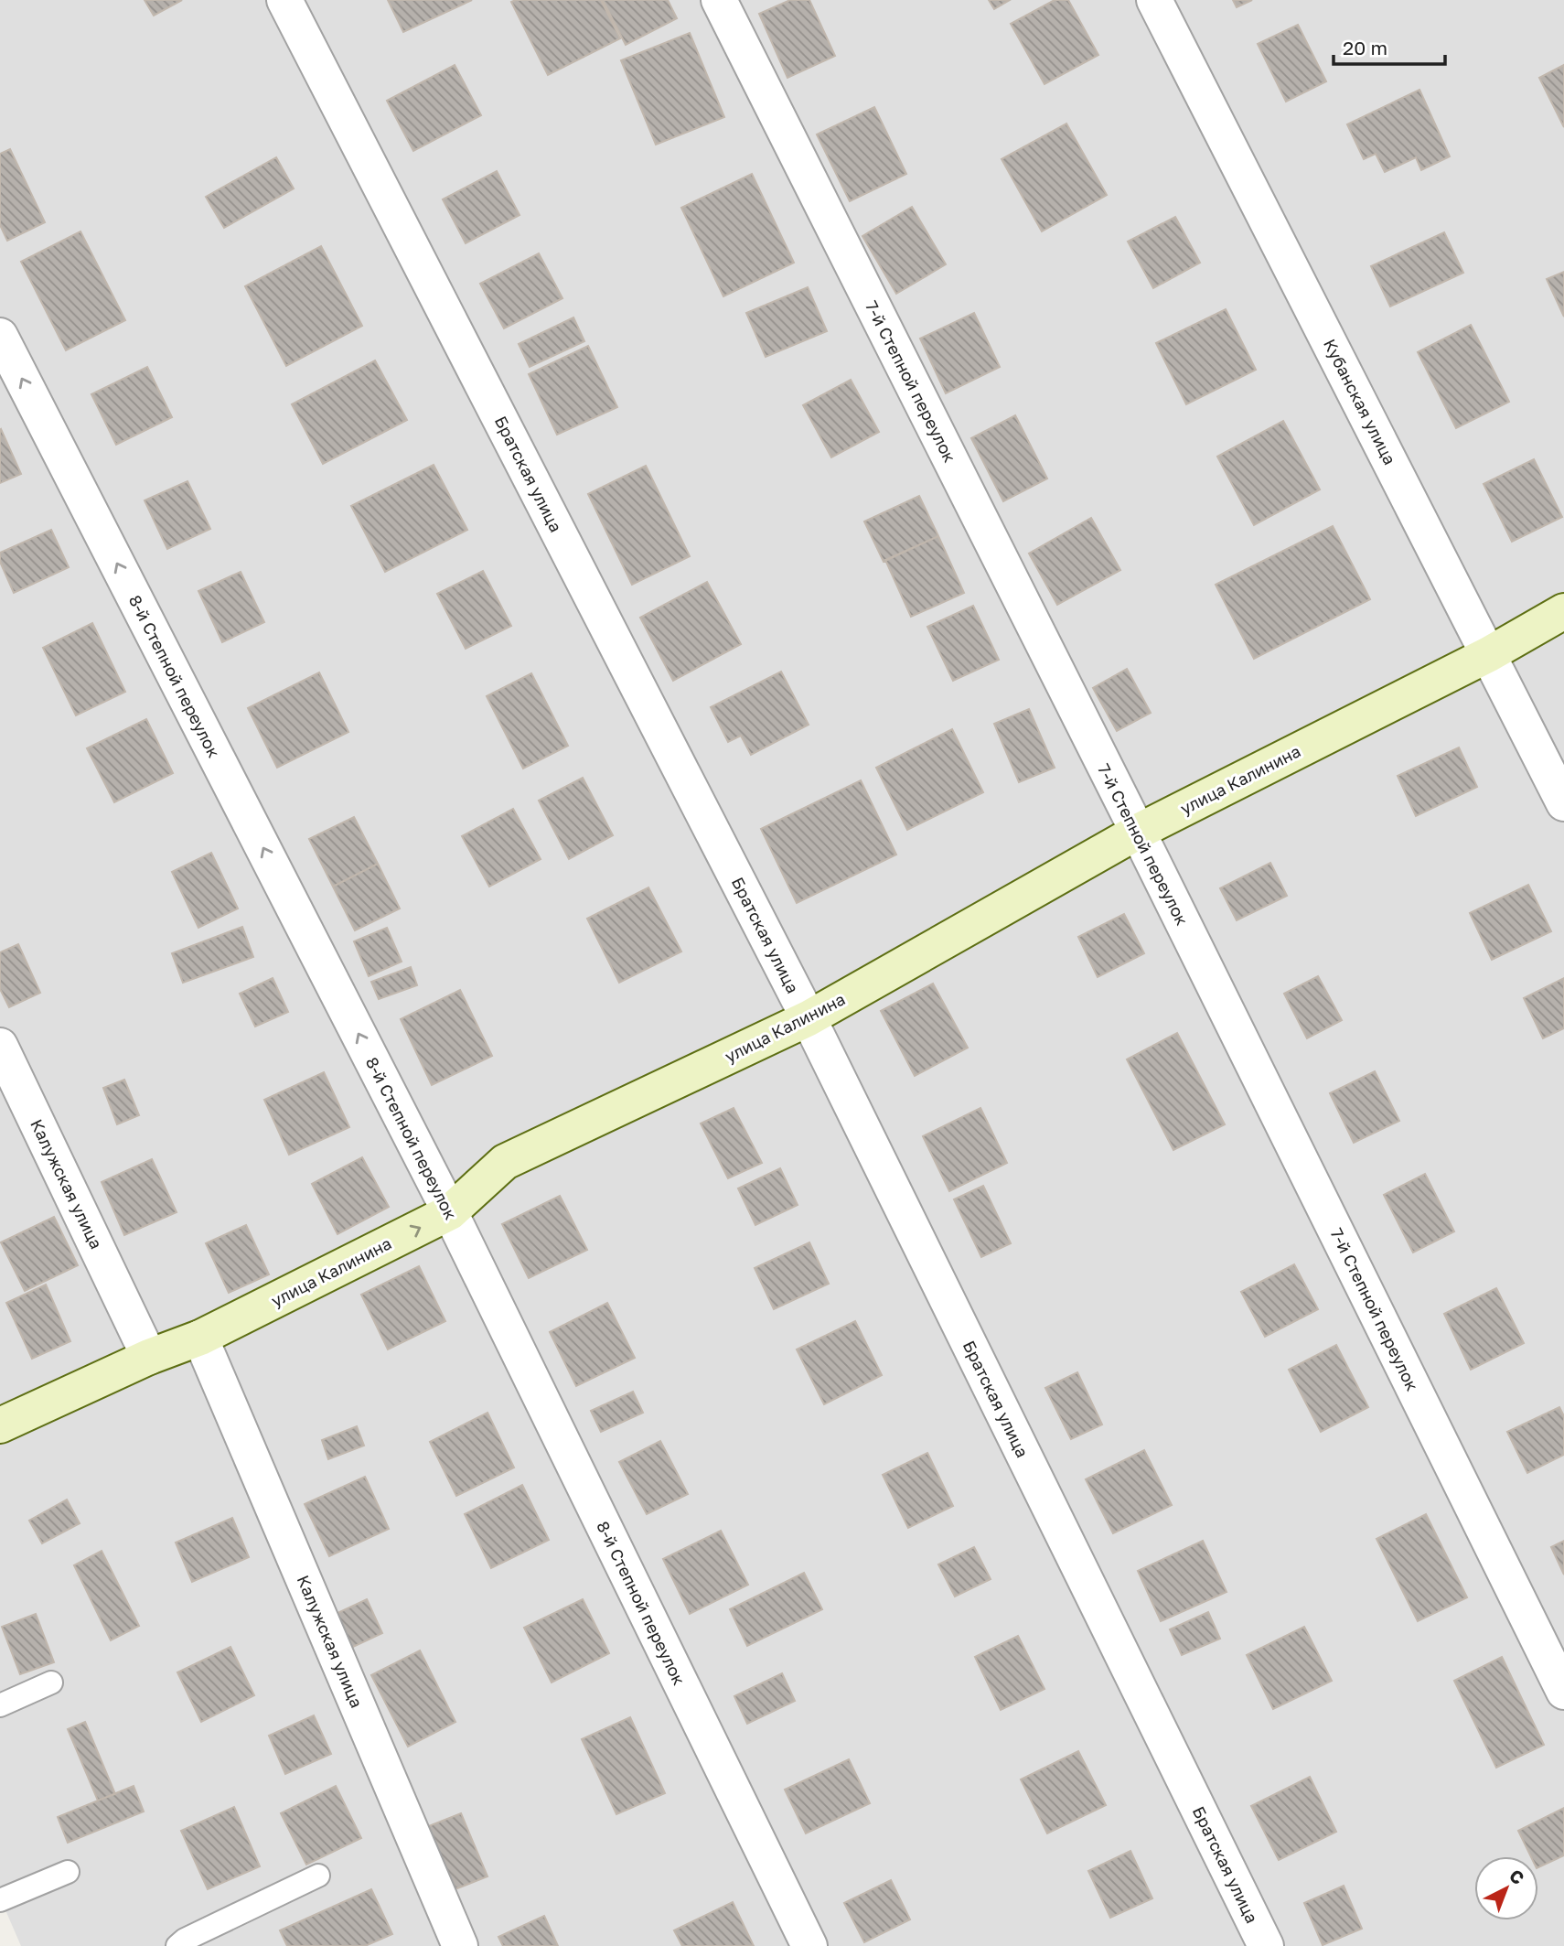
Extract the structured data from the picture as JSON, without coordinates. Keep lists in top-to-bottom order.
{
  "streets": {
    "street": [
      "7-й Степной переулок",
      "Кубанская улица",
      "Братская улица",
      "8-й Степной переулок",
      "улица Калинина",
      "Калужская улица"
    ]
  },
  "crossings": [
    ["7-й Степной переулок", "улица Калинина"],
    ["Кубанская улица", "улица Калинина"],
    ["Братская улица", "улица Калинина"],
    ["8-й Степной переулок", "улица Калинина"],
    ["улица Калинина", "Калужская улица"]
  ],
  "one_way": ["8-й Степной переулок"],
  "scale_bar": "20 m",
  "north": "top right"
}
